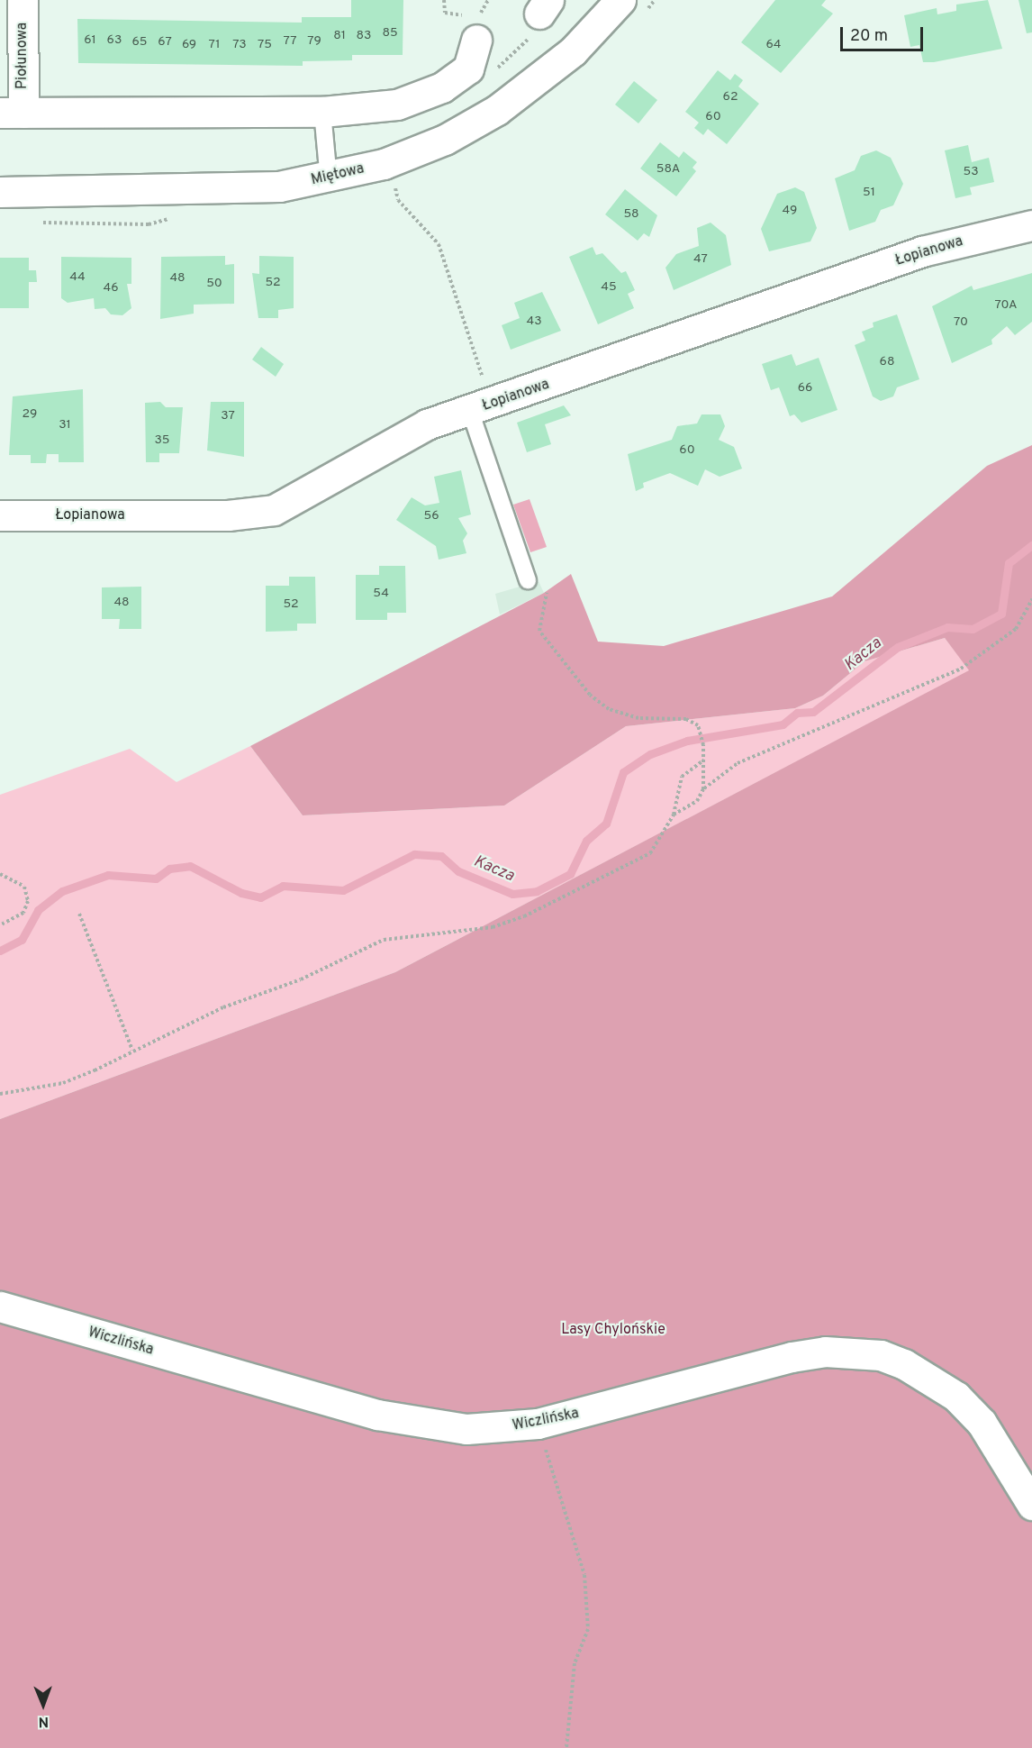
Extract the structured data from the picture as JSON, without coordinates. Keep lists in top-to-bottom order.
{
  "streets": {
    "street": [
      "Piołunowa",
      "Miętowa",
      "Łopianowa",
      "Wiczlińska"
    ]
  },
  "water": ["Kacza"],
  "parks": ["Lasy Chylońskie"],
  "house_numbers": [
    "85",
    "81",
    "83",
    "61",
    "63",
    "77",
    "79",
    "65",
    "67",
    "69",
    "71",
    "73",
    "75",
    "64",
    "62",
    "60",
    "58A",
    "53",
    "51",
    "49",
    "58",
    "47",
    "44",
    "48",
    "52",
    "50",
    "45",
    "46",
    "70A",
    "43",
    "70",
    "68",
    "66",
    "29",
    "37",
    "31",
    "35",
    "60",
    "56",
    "54",
    "48",
    "52"
  ],
  "scale_bar": "20 m",
  "north": "bottom"
}
